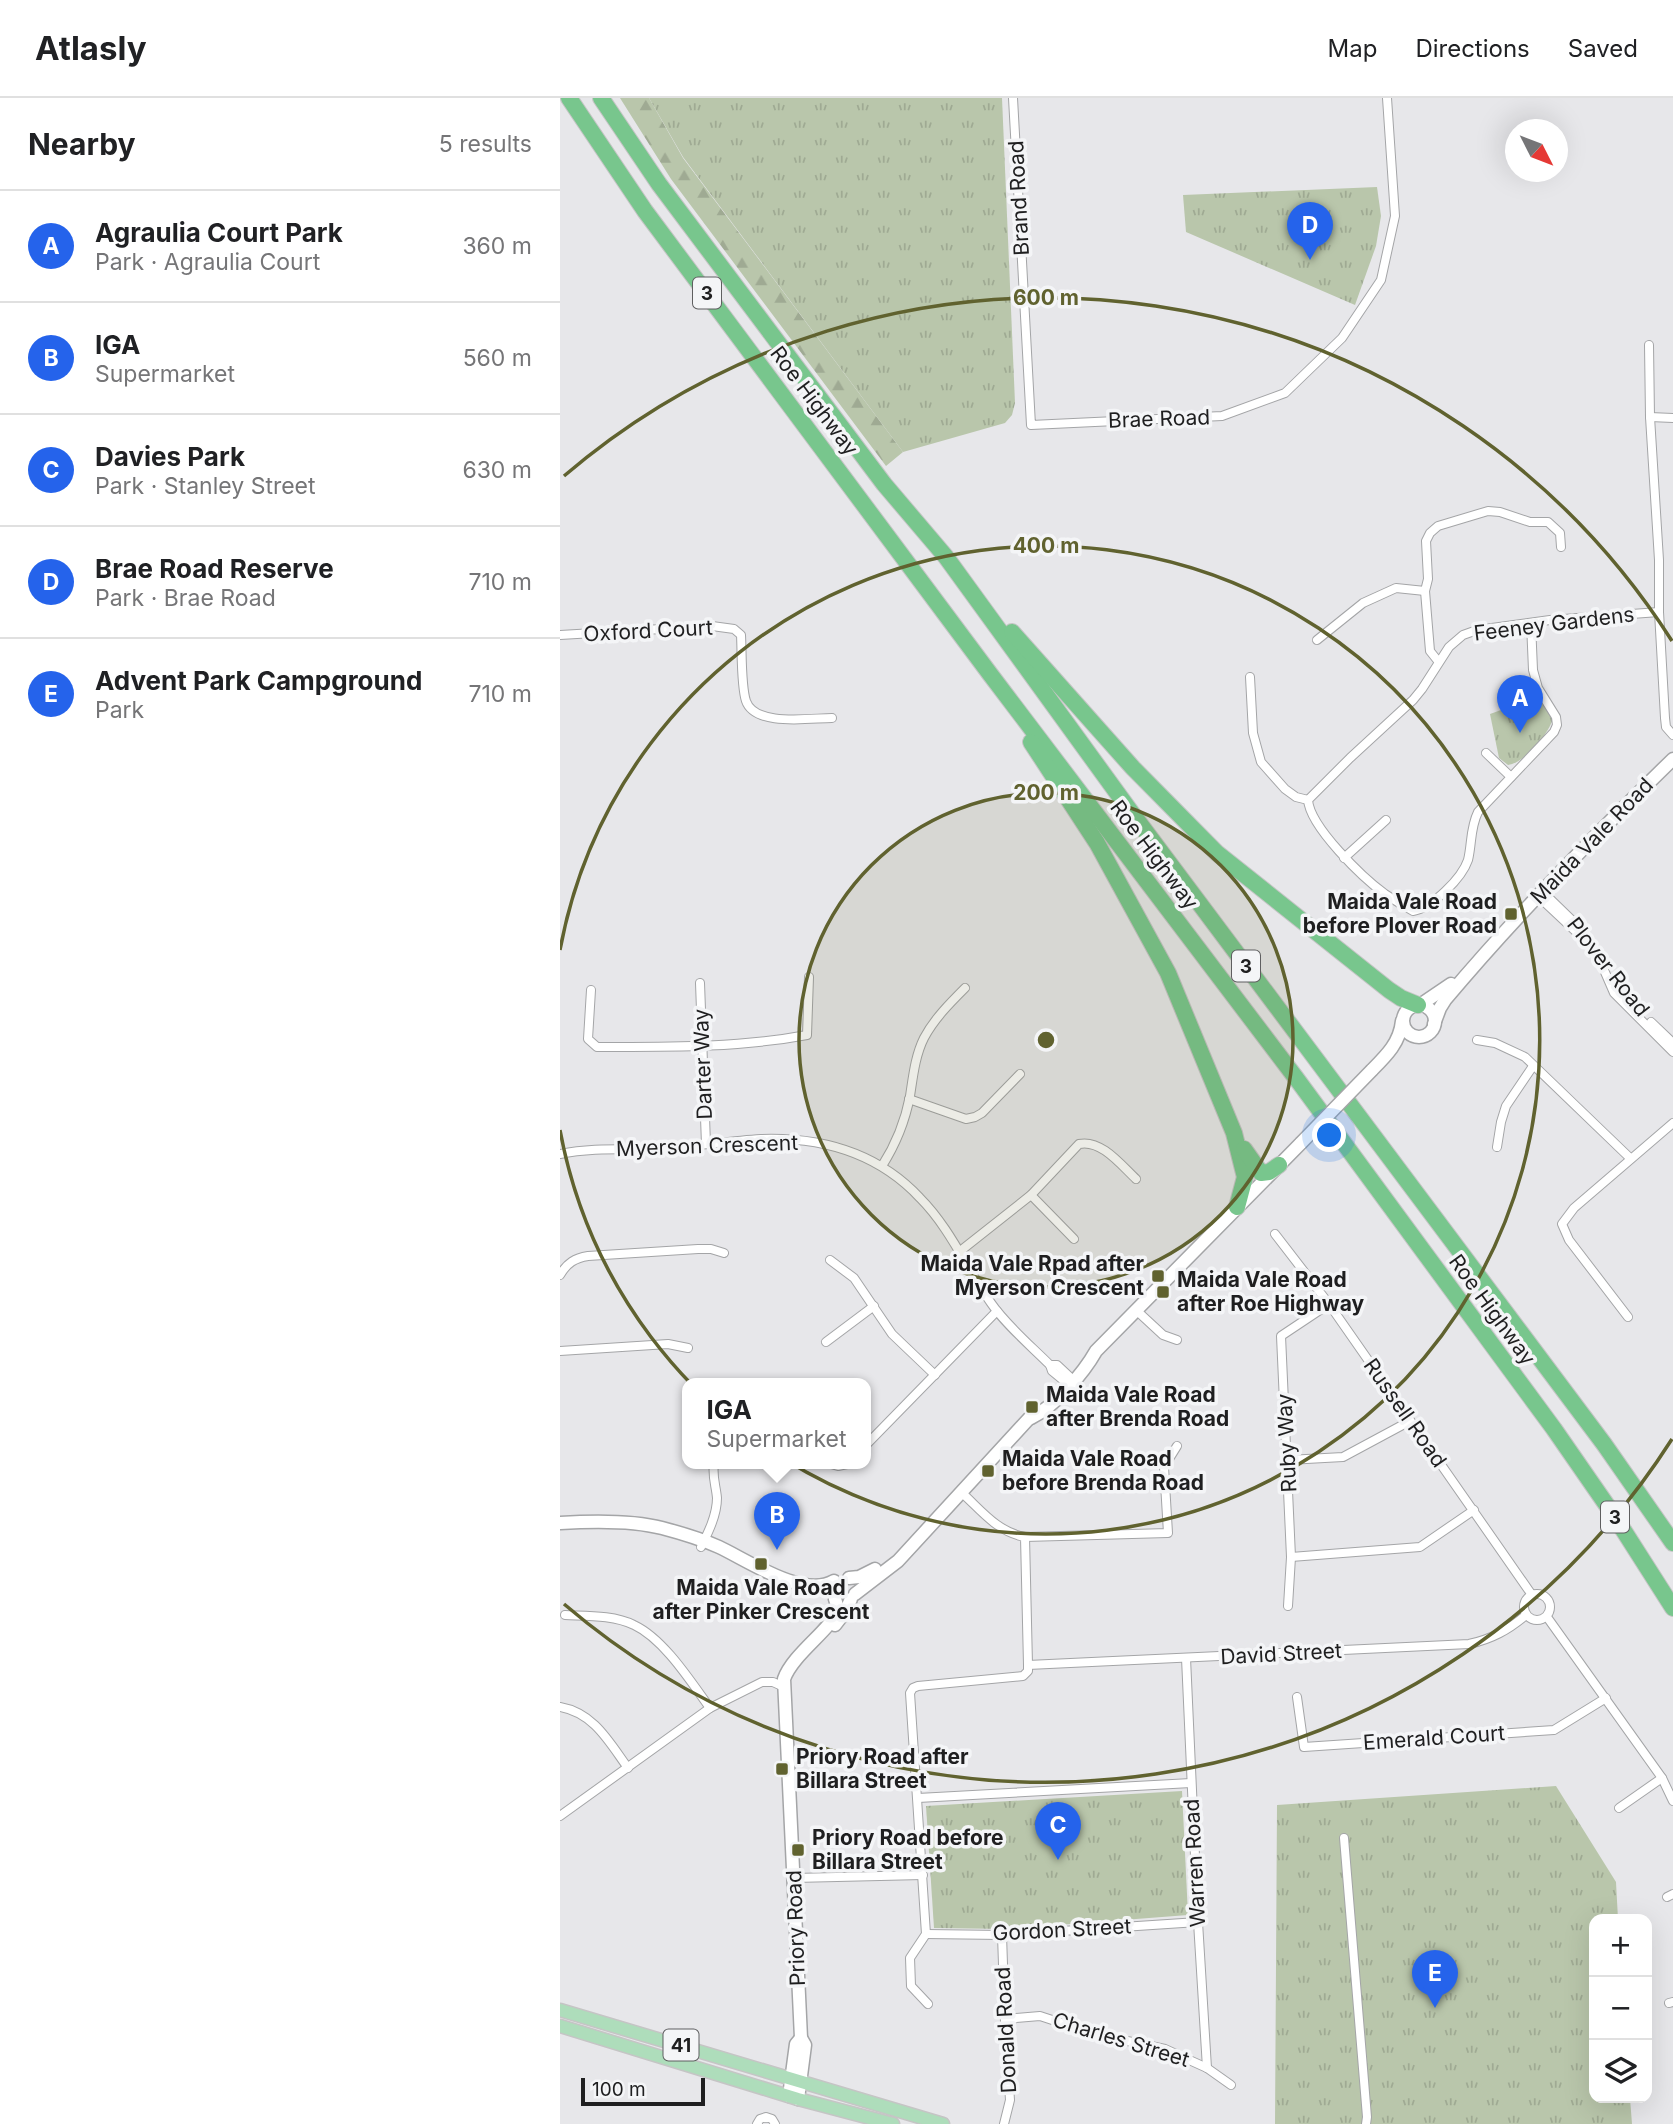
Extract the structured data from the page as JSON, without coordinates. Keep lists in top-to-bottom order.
{
  "streets": {
    "highway": ["3", "Roe Highway"],
    "main road": ["Maida Vale Road", "Priory Road", "41"],
    "street": [
      "Brand Road",
      "Brae Road",
      "Feeney Gardens",
      "Oxford Court",
      "Plover Road",
      "Darter Way",
      "Myerson Crescent",
      "Russell Road",
      "Ruby Way",
      "David Street",
      "Emerald Court",
      "Warren Road",
      "Gordon Street",
      "Donald Road",
      "Charles Street"
    ]
  },
  "crossings": [
    ["Brand Road", "Brae Road"],
    ["Maida Vale Road", "Plover Road"],
    ["Darter Way", "Myerson Crescent"],
    ["Russell Road", "Ruby Way"],
    ["Russell Road", "David Street"],
    ["David Street", "Warren Road"],
    ["Warren Road", "Gordon Street"],
    ["Warren Road", "Charles Street"],
    ["Priory Road", "41"],
    ["Gordon Street", "Donald Road"],
    ["Donald Road", "Charles Street"]
  ],
  "places": {
    "transit": [
      "Maida Vale Road before Plover Road",
      "Maida Vale Rpad after Myerson Crescent",
      "Maida Vale Road after Roe Highway",
      "Maida Vale Road after Brenda Road",
      "Maida Vale Road before Brenda Road",
      "Maida Vale Road after Pinker Crescent",
      "Priory Road after Billara Street",
      "Priory Road before Billara Street"
    ]
  },
  "scale_bar": "100 m",
  "north": "bottom right",
  "page": {
    "header": "Atlasly",
    "nav": ["Map", "Directions", "Saved"],
    "heading": ["Nearby", "5 results"],
    "list": [
      {
        "mark": "A",
        "name": "Agraulia Court Park",
        "note": "Park · Agraulia Court",
        "value": "360 m"
      },
      {
        "mark": "B",
        "name": "IGA",
        "note": "Supermarket",
        "value": "560 m"
      },
      {
        "mark": "C",
        "name": "Davies Park",
        "note": "Park · Stanley Street",
        "value": "630 m"
      },
      {
        "mark": "D",
        "name": "Brae Road Reserve",
        "note": "Park · Brae Road",
        "value": "710 m"
      },
      {
        "mark": "E",
        "name": "Advent Park Campground",
        "note": "Park",
        "value": "710 m"
      }
    ],
    "pins": [
      "D",
      "A",
      "B",
      "C",
      "E"
    ],
    "popup": ["IGA", "Supermarket"],
    "map_buttons": ["+", "−"],
    "scale": "100 m"
  },
  "rings": ["600 m", "400 m", "200 m"]
}
